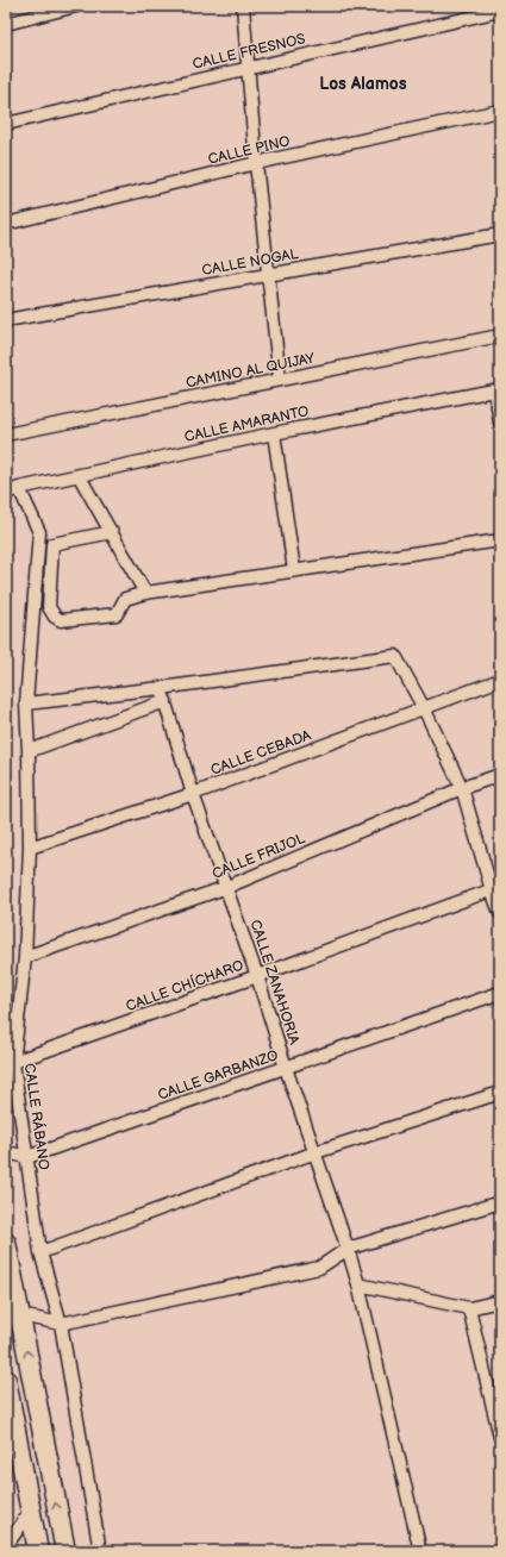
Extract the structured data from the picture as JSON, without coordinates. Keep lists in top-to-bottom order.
{
  "streets": {
    "street": [
      "CALLE FRESNOS",
      "CALLE PINO",
      "CALLE NOGAL",
      "CAMINO AL QUIJAY",
      "CALLE AMARANTO",
      "CALLE CEBADA",
      "CALLE FRIJOL",
      "CALLE ZANAHORIA",
      "CALLE CHÍCHARO",
      "CALLE GARBANZO",
      "CALLE RÁBANO"
    ]
  },
  "crossings": [
    ["CALLE AMARANTO", "CALLE RÁBANO"],
    ["CALLE CEBADA", "CALLE ZANAHORIA"],
    ["CALLE CEBADA", "CALLE RÁBANO"],
    ["CALLE FRIJOL", "CALLE ZANAHORIA"],
    ["CALLE FRIJOL", "CALLE RÁBANO"],
    ["CALLE ZANAHORIA", "CALLE CHÍCHARO"],
    ["CALLE ZANAHORIA", "CALLE GARBANZO"],
    ["CALLE CHÍCHARO", "CALLE RÁBANO"],
    ["CALLE GARBANZO", "CALLE RÁBANO"]
  ],
  "districts": ["Los Alamos"]
}
